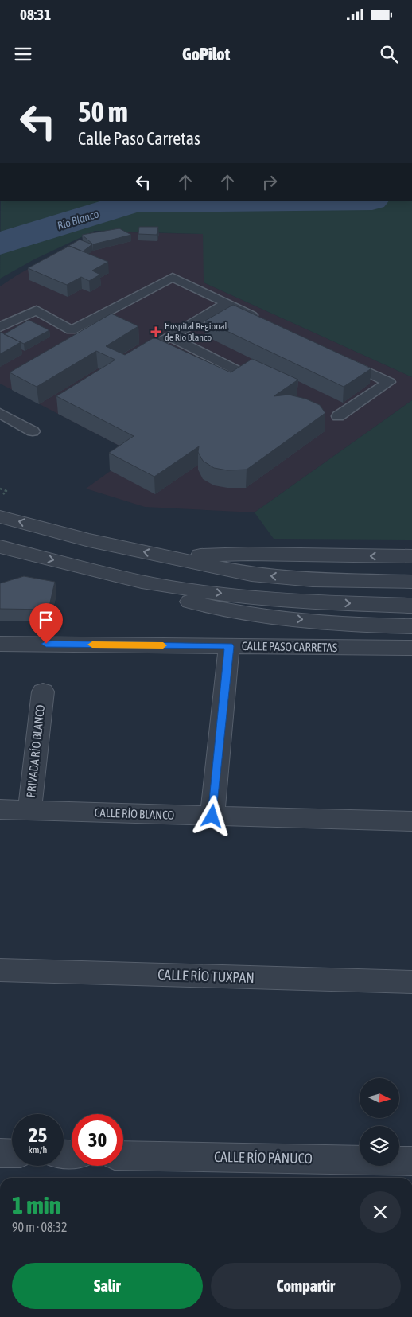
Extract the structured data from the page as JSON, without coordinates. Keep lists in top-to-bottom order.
{
  "streets": {
    "street": [
      "CALLE PASO CARRETAS",
      "PRIVADA RÍO BLANCO",
      "CALLE RÍO BLANCO",
      "CALLE RÍO TUXPAN",
      "CALLE RÍO PÁNUCO"
    ]
  },
  "crossings": [
    ["PRIVADA RÍO BLANCO", "CALLE RÍO BLANCO"]
  ],
  "water": ["Río Blanco"],
  "places": {
    "health": ["Hospital Regional de Río Blanco"]
  },
  "north": "right",
  "page": {
    "status": "08:31",
    "header": "GoPilot",
    "turn": ["50 m", "Calle Paso Carretas"],
    "speed": "25 km/h",
    "limit": "30",
    "heading": ["1 min", "90 m · 08:32"],
    "buttons": ["Salir", "Compartir"]
  }
}
